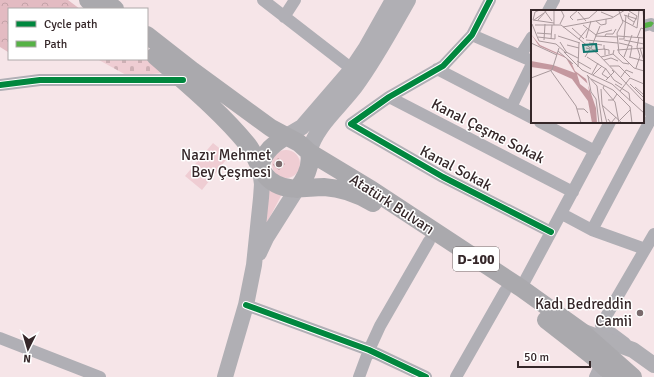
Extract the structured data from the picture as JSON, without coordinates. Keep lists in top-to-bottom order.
{
  "streets": {
    "main road": ["Atatürk Bulvarı", "D-100"],
    "street": ["Kanal Çeşme Sokak", "Kanal Sokak"]
  },
  "crossings": [
    ["Kanal Çeşme Sokak", "Kanal Sokak"]
  ],
  "places": ["Nazır Mehmet Bey Çeşmesi", "Kadı Bedreddin Camii"],
  "legend": ["Cycle path", "Path"],
  "scale_bar": "50 m",
  "north": "bottom"
}
